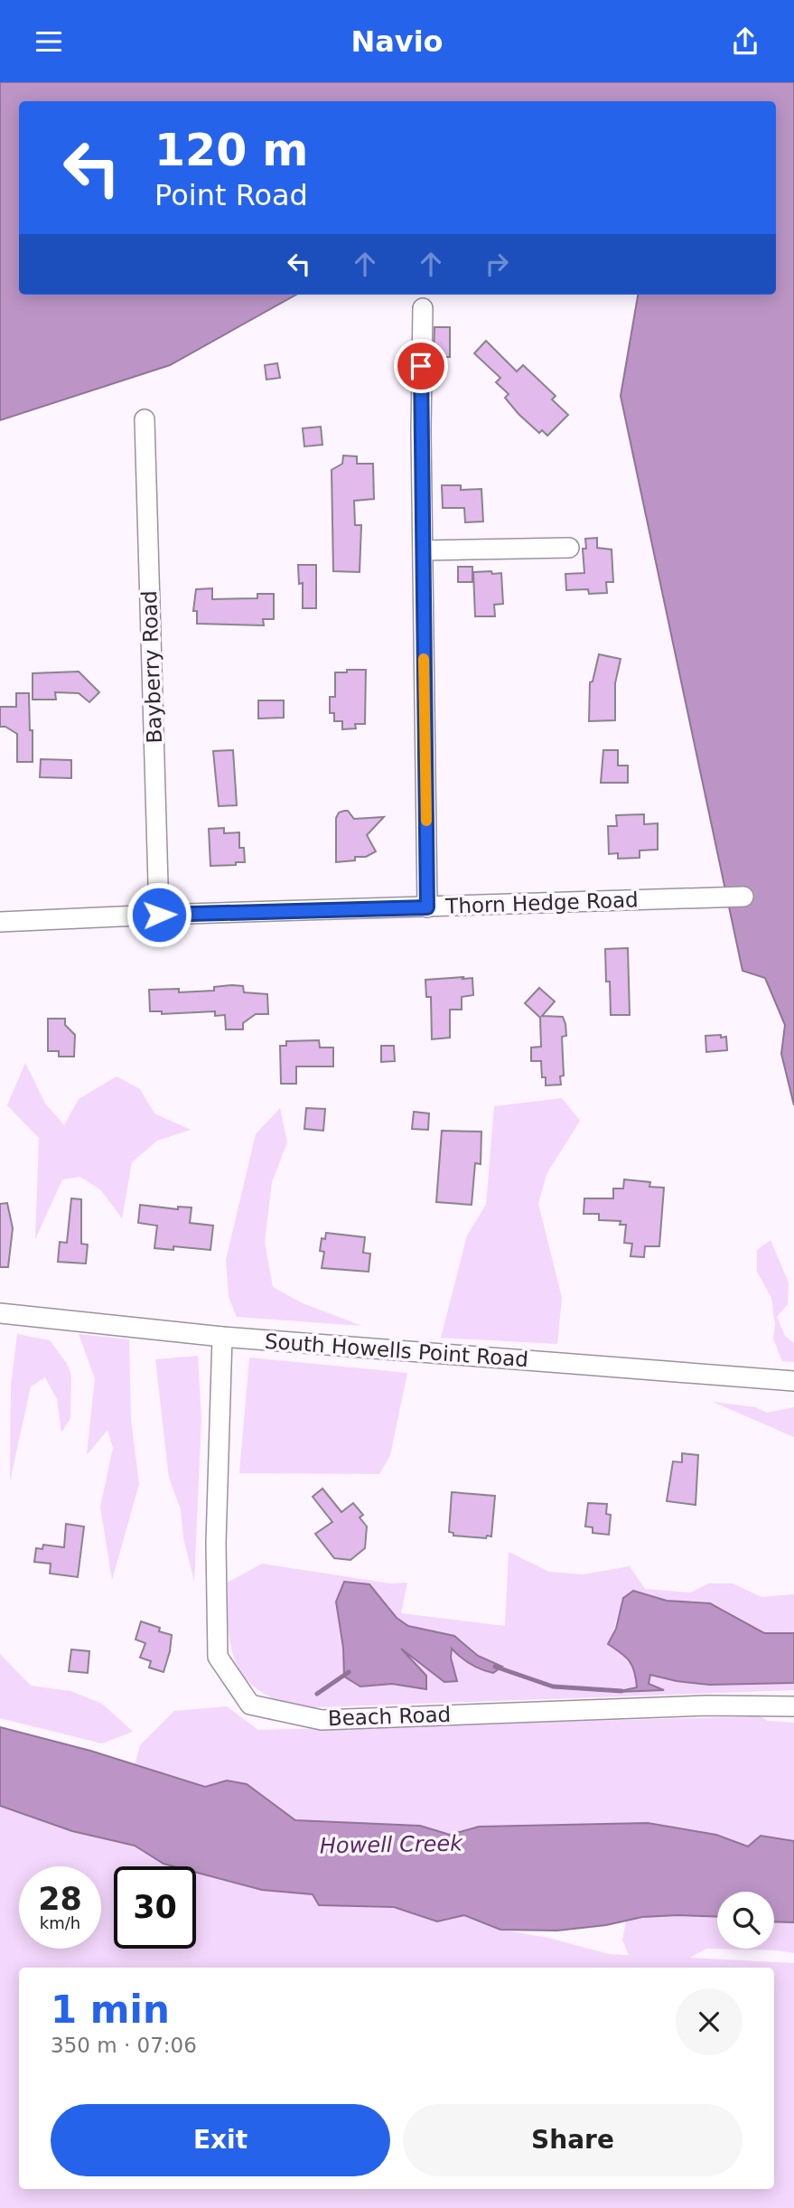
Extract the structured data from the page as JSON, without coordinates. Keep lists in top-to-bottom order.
{
  "streets": {
    "street": [
      "Bayberry Road",
      "Thorn Hedge Road",
      "South Howells Point Road",
      "Beach Road"
    ]
  },
  "crossings": [
    ["Bayberry Road", "Thorn Hedge Road"],
    ["South Howells Point Road", "Beach Road"]
  ],
  "water": ["Howell Creek"],
  "page": {
    "header": "Navio",
    "turn": ["120 m", "Point Road"],
    "speed": "28 km/h",
    "limit": "30",
    "heading": ["1 min", "350 m · 07:06"],
    "buttons": ["Exit", "Share"]
  }
}
